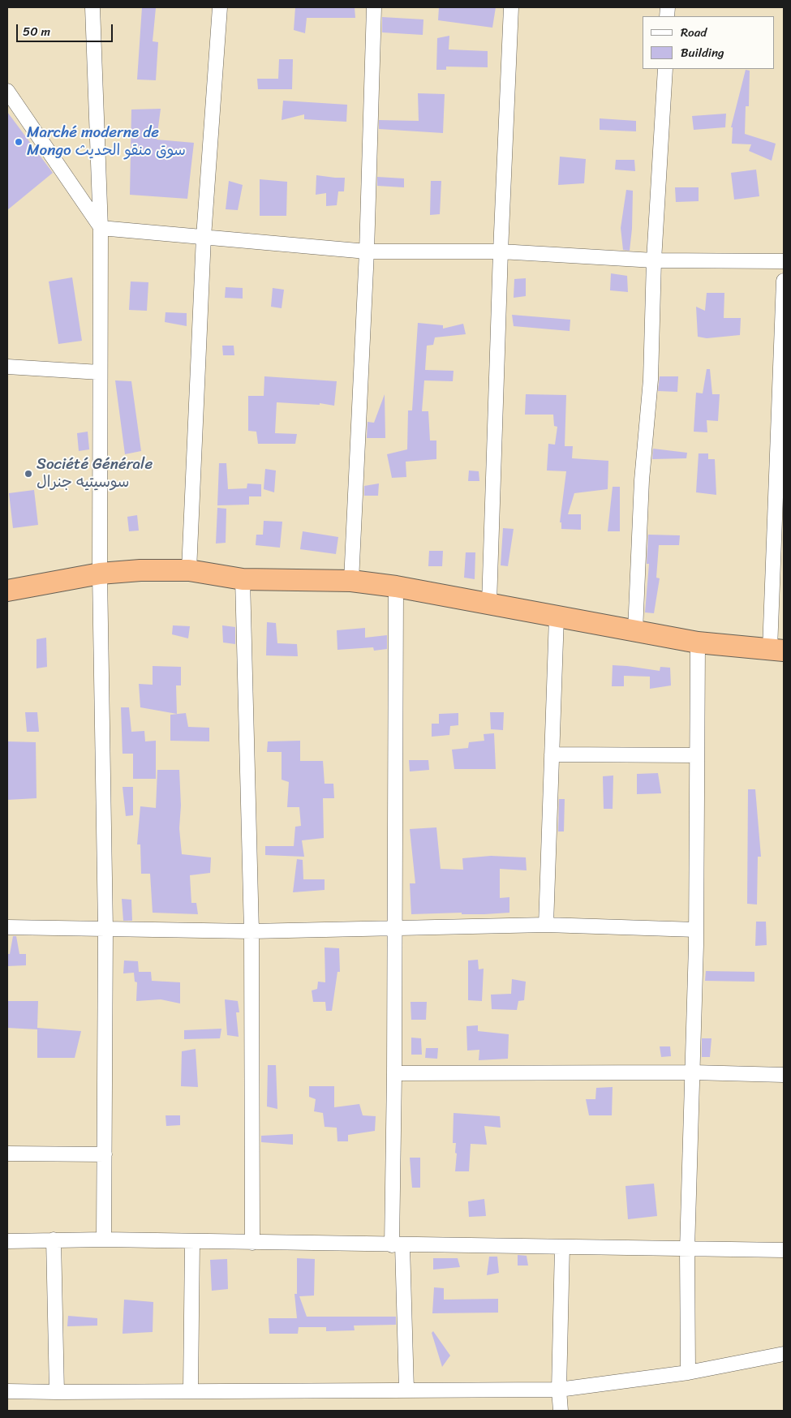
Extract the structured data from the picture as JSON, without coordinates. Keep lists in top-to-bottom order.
{
  "places": ["Marché moderne de Mongo سوق منقو الحديث", "Société Générale سوسيتيه جنرال"],
  "legend": ["Road", "Building"],
  "scale_bar": "50 m"
}
